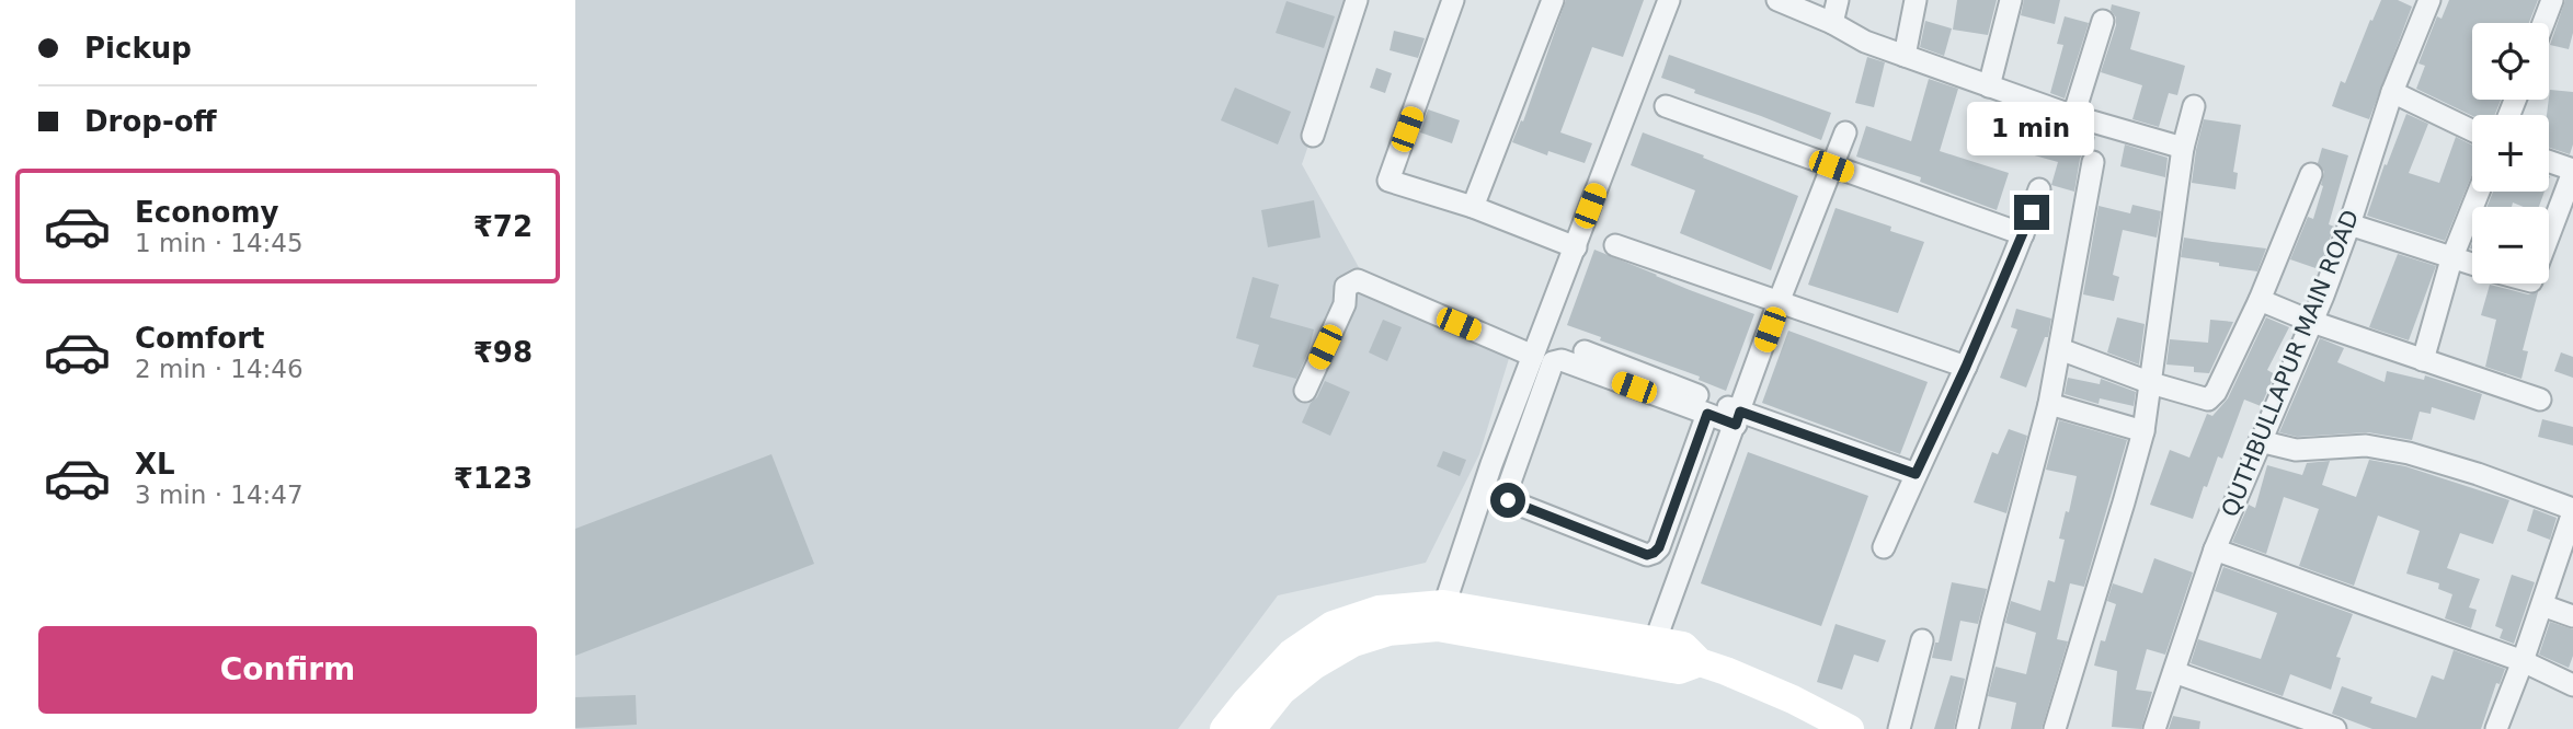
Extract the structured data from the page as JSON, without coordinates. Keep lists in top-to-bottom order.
{
  "streets": {
    "street": ["QUTHBULLAPUR MAIN ROAD"]
  },
  "page": {
    "banner": ["Pickup", "Drop-off"],
    "map_buttons": ["+", "−"],
    "bubble": "1 min",
    "list": [
      {
        "name": "Economy",
        "note": "1 min · 14:45",
        "value": "₹72"
      },
      {
        "name": "Comfort",
        "note": "2 min · 14:46",
        "value": "₹98"
      },
      {
        "name": "XL",
        "note": "3 min · 14:47",
        "value": "₹123"
      }
    ],
    "buttons": "Confirm"
  }
}
